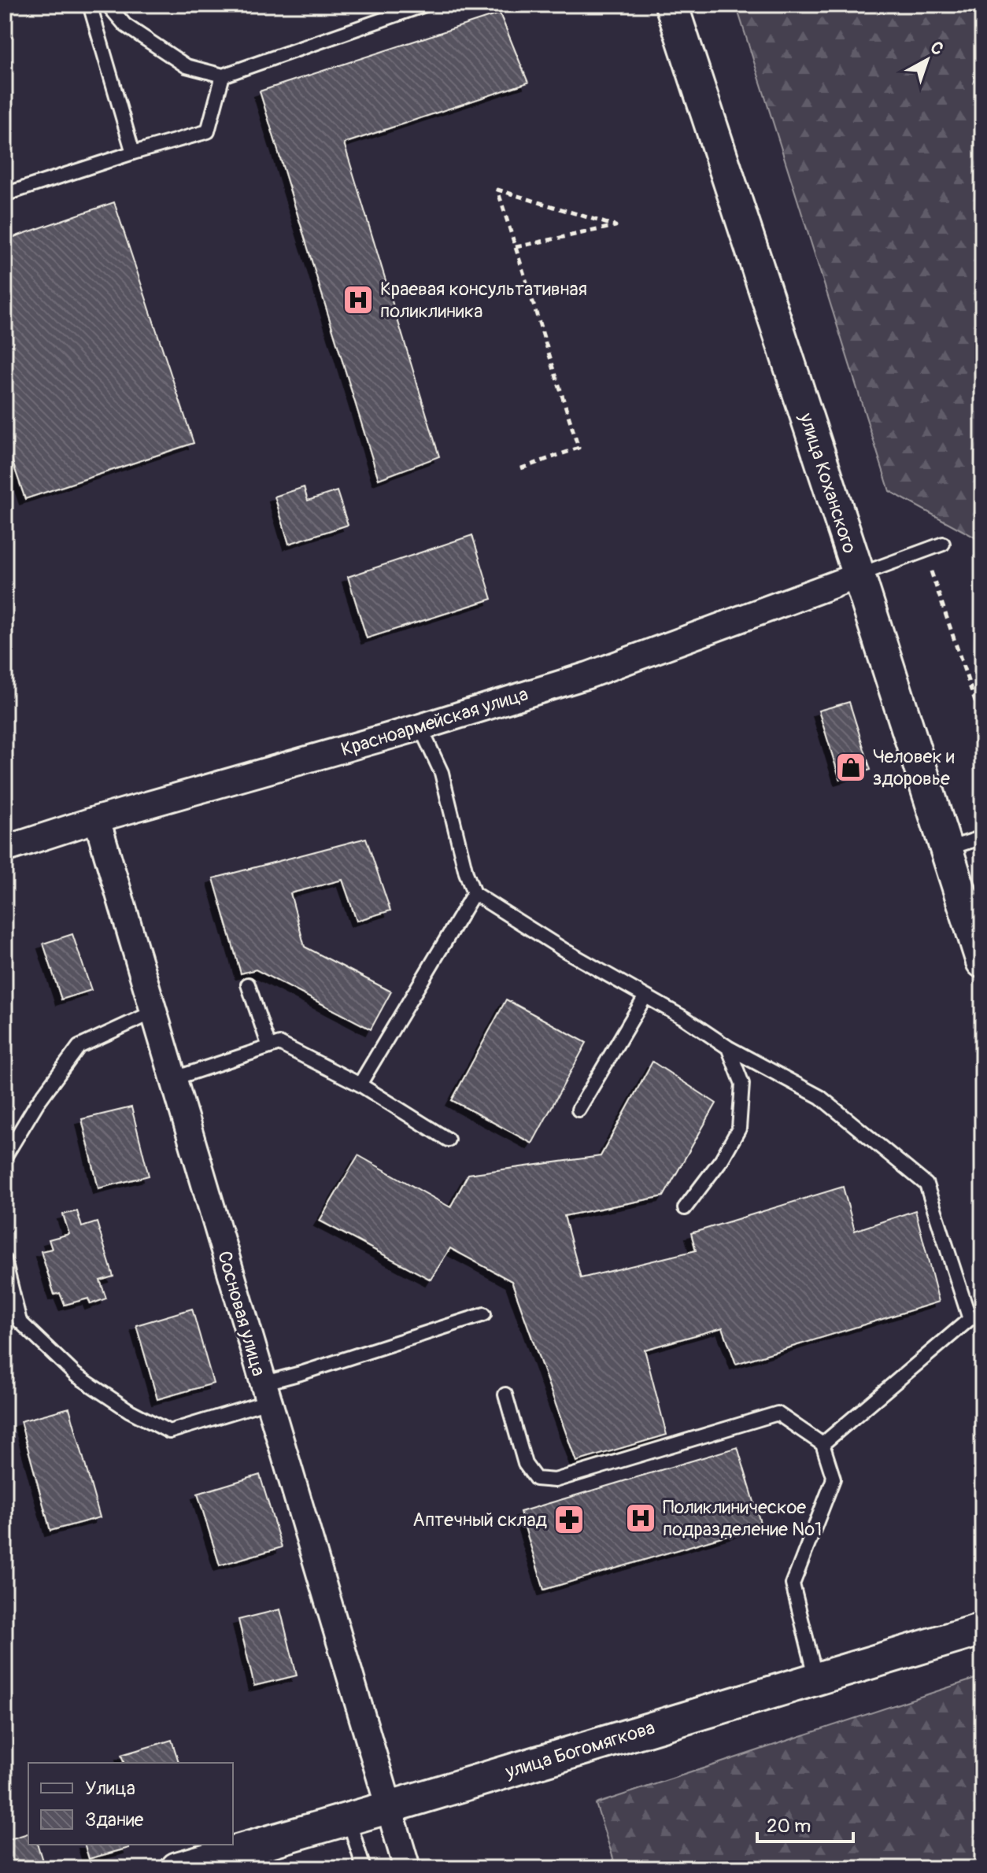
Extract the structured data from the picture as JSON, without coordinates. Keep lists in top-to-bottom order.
{
  "streets": {
    "street": [
      "улица Коханского",
      "Красноармейская улица",
      "Сосновая улица",
      "улица Богомягкова"
    ]
  },
  "crossings": [
    ["улица Коханского", "Красноармейская улица"],
    ["Красноармейская улица", "Сосновая улица"],
    ["Сосновая улица", "улица Богомягкова"]
  ],
  "places": {
    "hospital": ["Краевая консультативная поликлиника", "Поликлиническое подразделение №1"],
    "shop": ["Человек и здоровье"],
    "pharmacy": ["Аптечный склад"]
  },
  "legend": ["Улица", "Здание"],
  "scale_bar": "20 m",
  "north": "top right"
}
